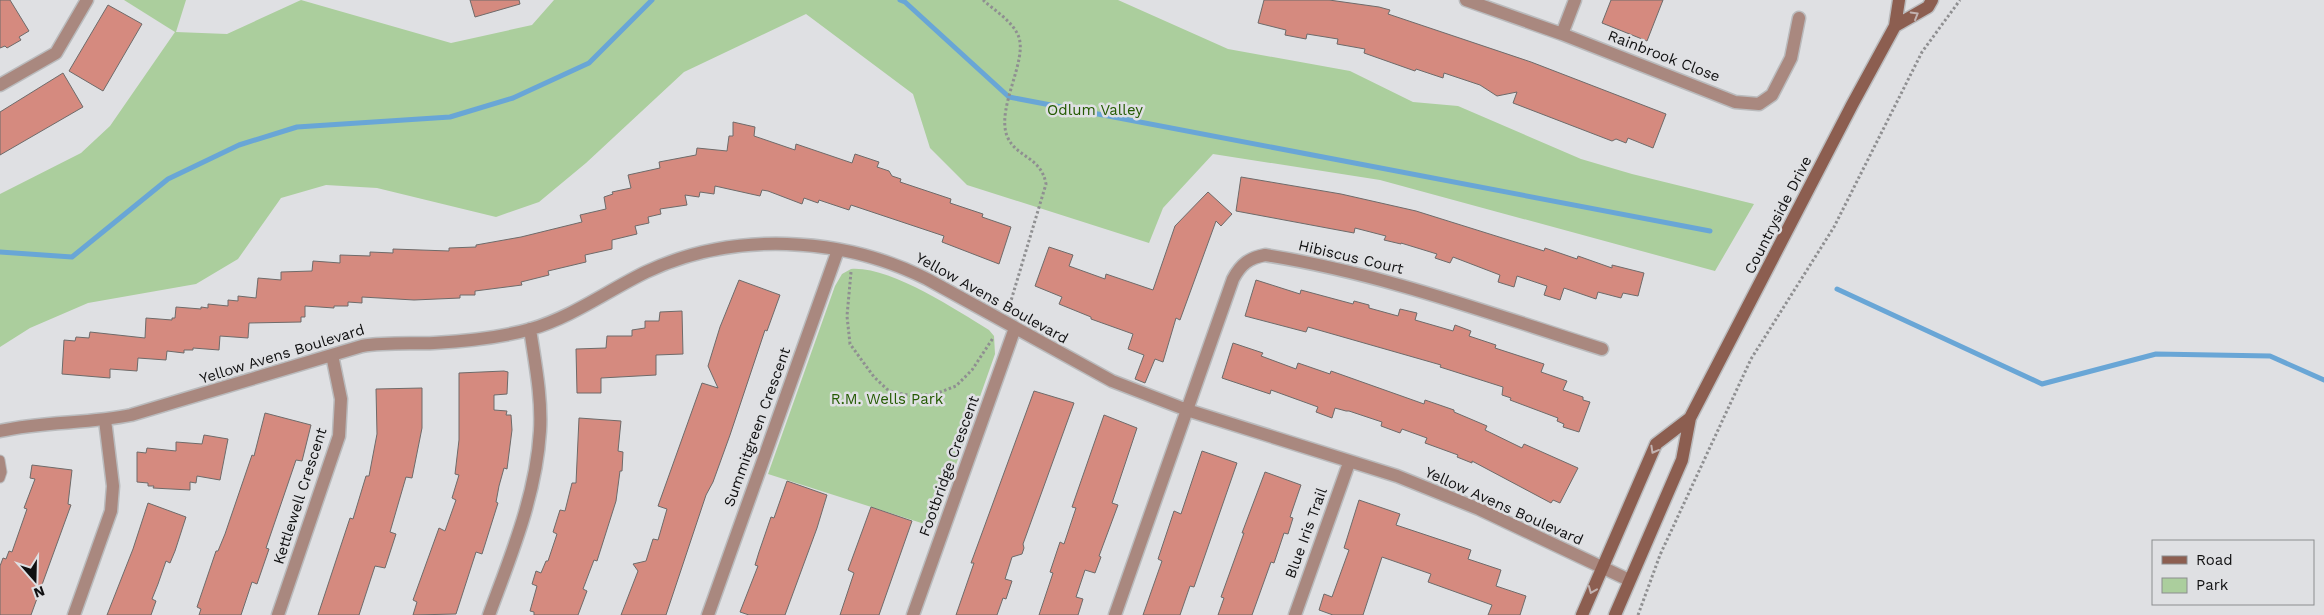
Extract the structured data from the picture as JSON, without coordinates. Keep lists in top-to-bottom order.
{
  "streets": {
    "main road": ["Countryside Drive"],
    "street": [
      "Rainbrook Close",
      "Hibiscus Court",
      "Yellow Avens Boulevard",
      "Summitgreen Crescent",
      "Footbridge Crescent",
      "Kettlewell Crescent",
      "Blue Iris Trail"
    ]
  },
  "crossings": [
    ["Countryside Drive", "Yellow Avens Boulevard"],
    ["Hibiscus Court", "Yellow Avens Boulevard"],
    ["Yellow Avens Boulevard", "Summitgreen Crescent"],
    ["Yellow Avens Boulevard", "Footbridge Crescent"],
    ["Yellow Avens Boulevard", "Kettlewell Crescent"],
    ["Yellow Avens Boulevard", "Blue Iris Trail"]
  ],
  "parks": ["Odlum Valley", "R.M. Wells Park"],
  "legend": ["Road", "Park"],
  "north": "bottom"
}
